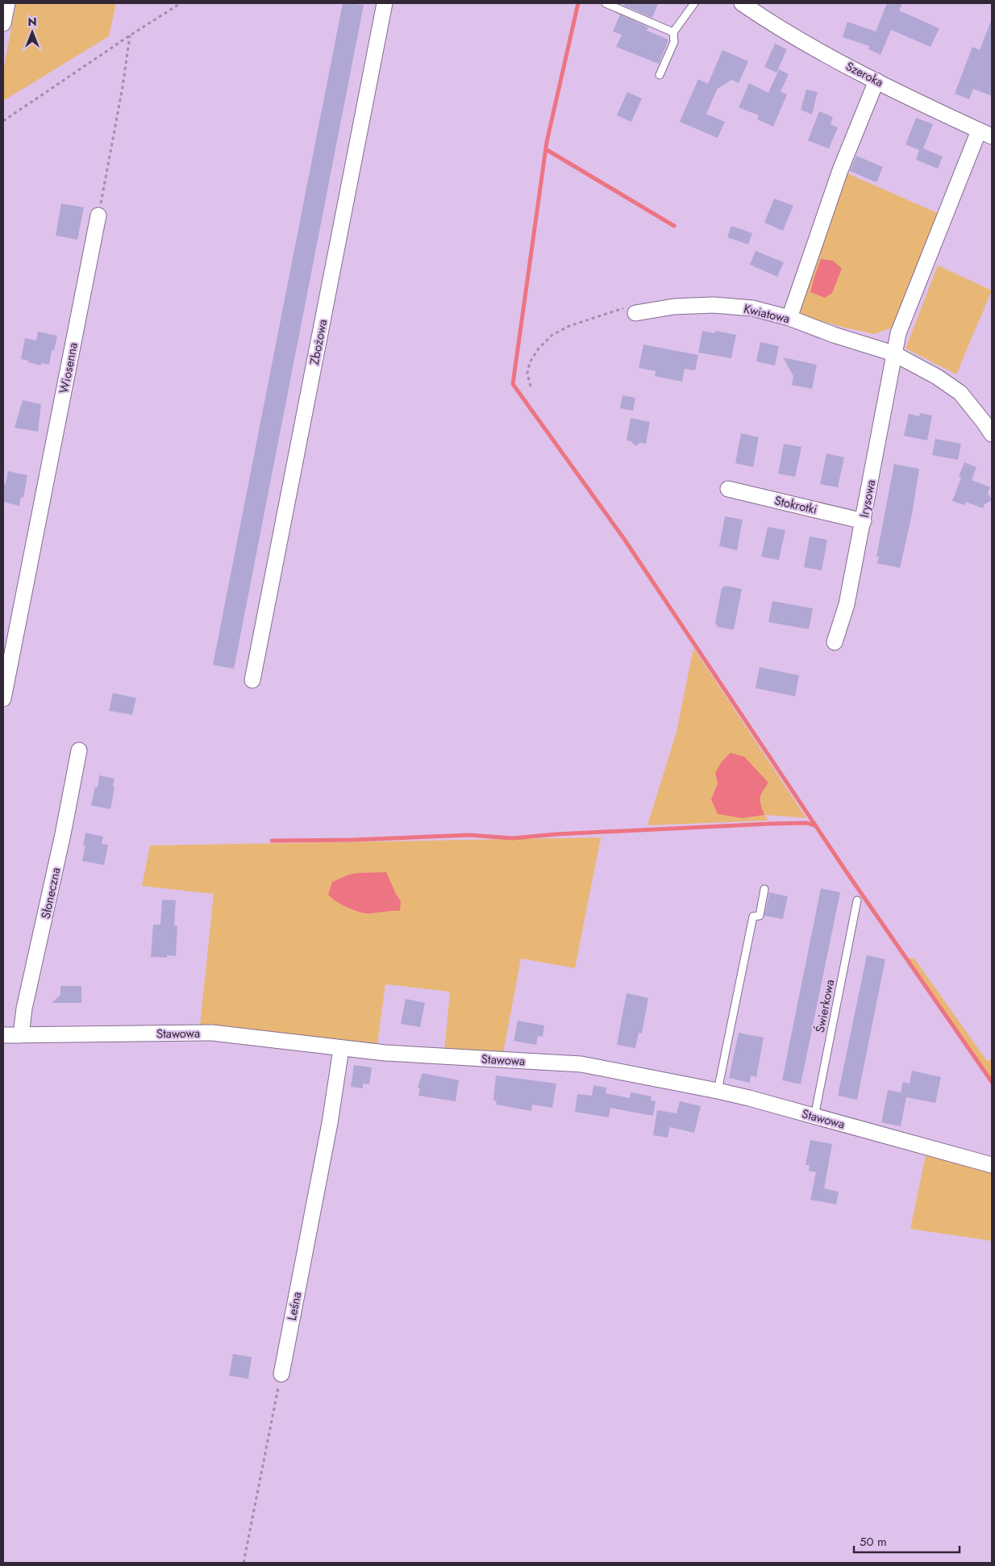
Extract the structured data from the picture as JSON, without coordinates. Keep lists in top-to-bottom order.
{
  "streets": {
    "street": [
      "Szeroka",
      "Kwiatowa",
      "Zbożowa",
      "Wiosenna",
      "Irysowa",
      "Stokrotki",
      "Słoneczna",
      "Stawowa",
      "Leśna"
    ],
    "lane": ["Świerkowa"]
  },
  "crossings": [
    ["Kwiatowa", "Irysowa"],
    ["Irysowa", "Stokrotki"],
    ["Słoneczna", "Stawowa"],
    ["Świerkowa", "Stawowa"],
    ["Stawowa", "Leśna"]
  ],
  "scale_bar": "50 m",
  "north": "top"
}
